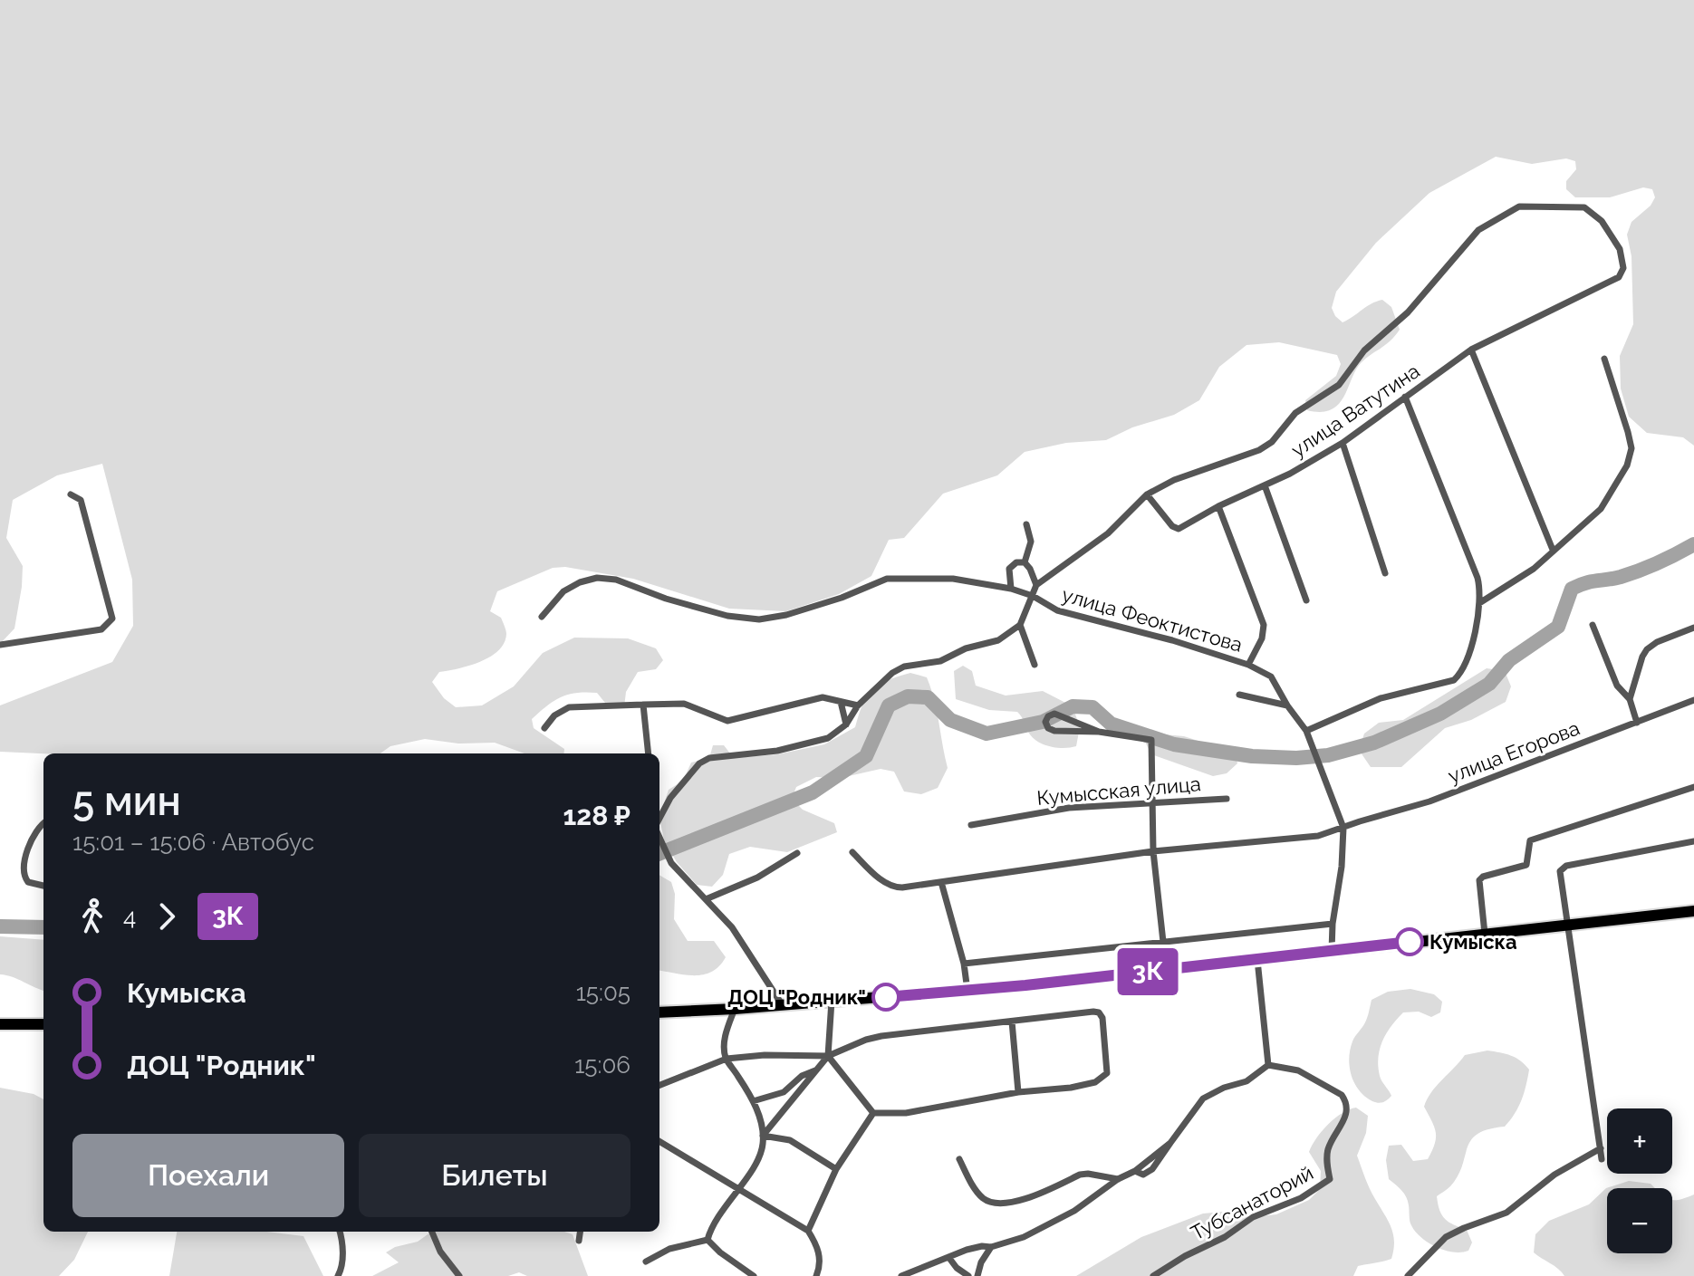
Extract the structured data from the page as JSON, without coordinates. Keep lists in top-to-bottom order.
{
  "streets": {
    "street": [
      "улица Ватутина",
      "улица Феоктистова",
      "улица Егорова",
      "Кумысская улица",
      "Тубсанаторий"
    ]
  },
  "crossings": [
    ["улица Феоктистова", "улица Егорова"]
  ],
  "places": ["Кумыска", "ДОЦ \"Родник\""],
  "lines": ["bus line 3К"],
  "page": {
    "on_map": "3К",
    "heading": ["5 мин", "15:01 – 15:06 · Автобус", "128 ₽"],
    "legs": ["4", "3К"],
    "list": [
      {
        "name": "Кумыска",
        "value": "15:05"
      },
      {
        "name": "ДОЦ \"Родник\"",
        "value": "15:06"
      }
    ],
    "map_buttons": ["+", "−"],
    "buttons": ["Поехали", "Билеты"]
  }
}
